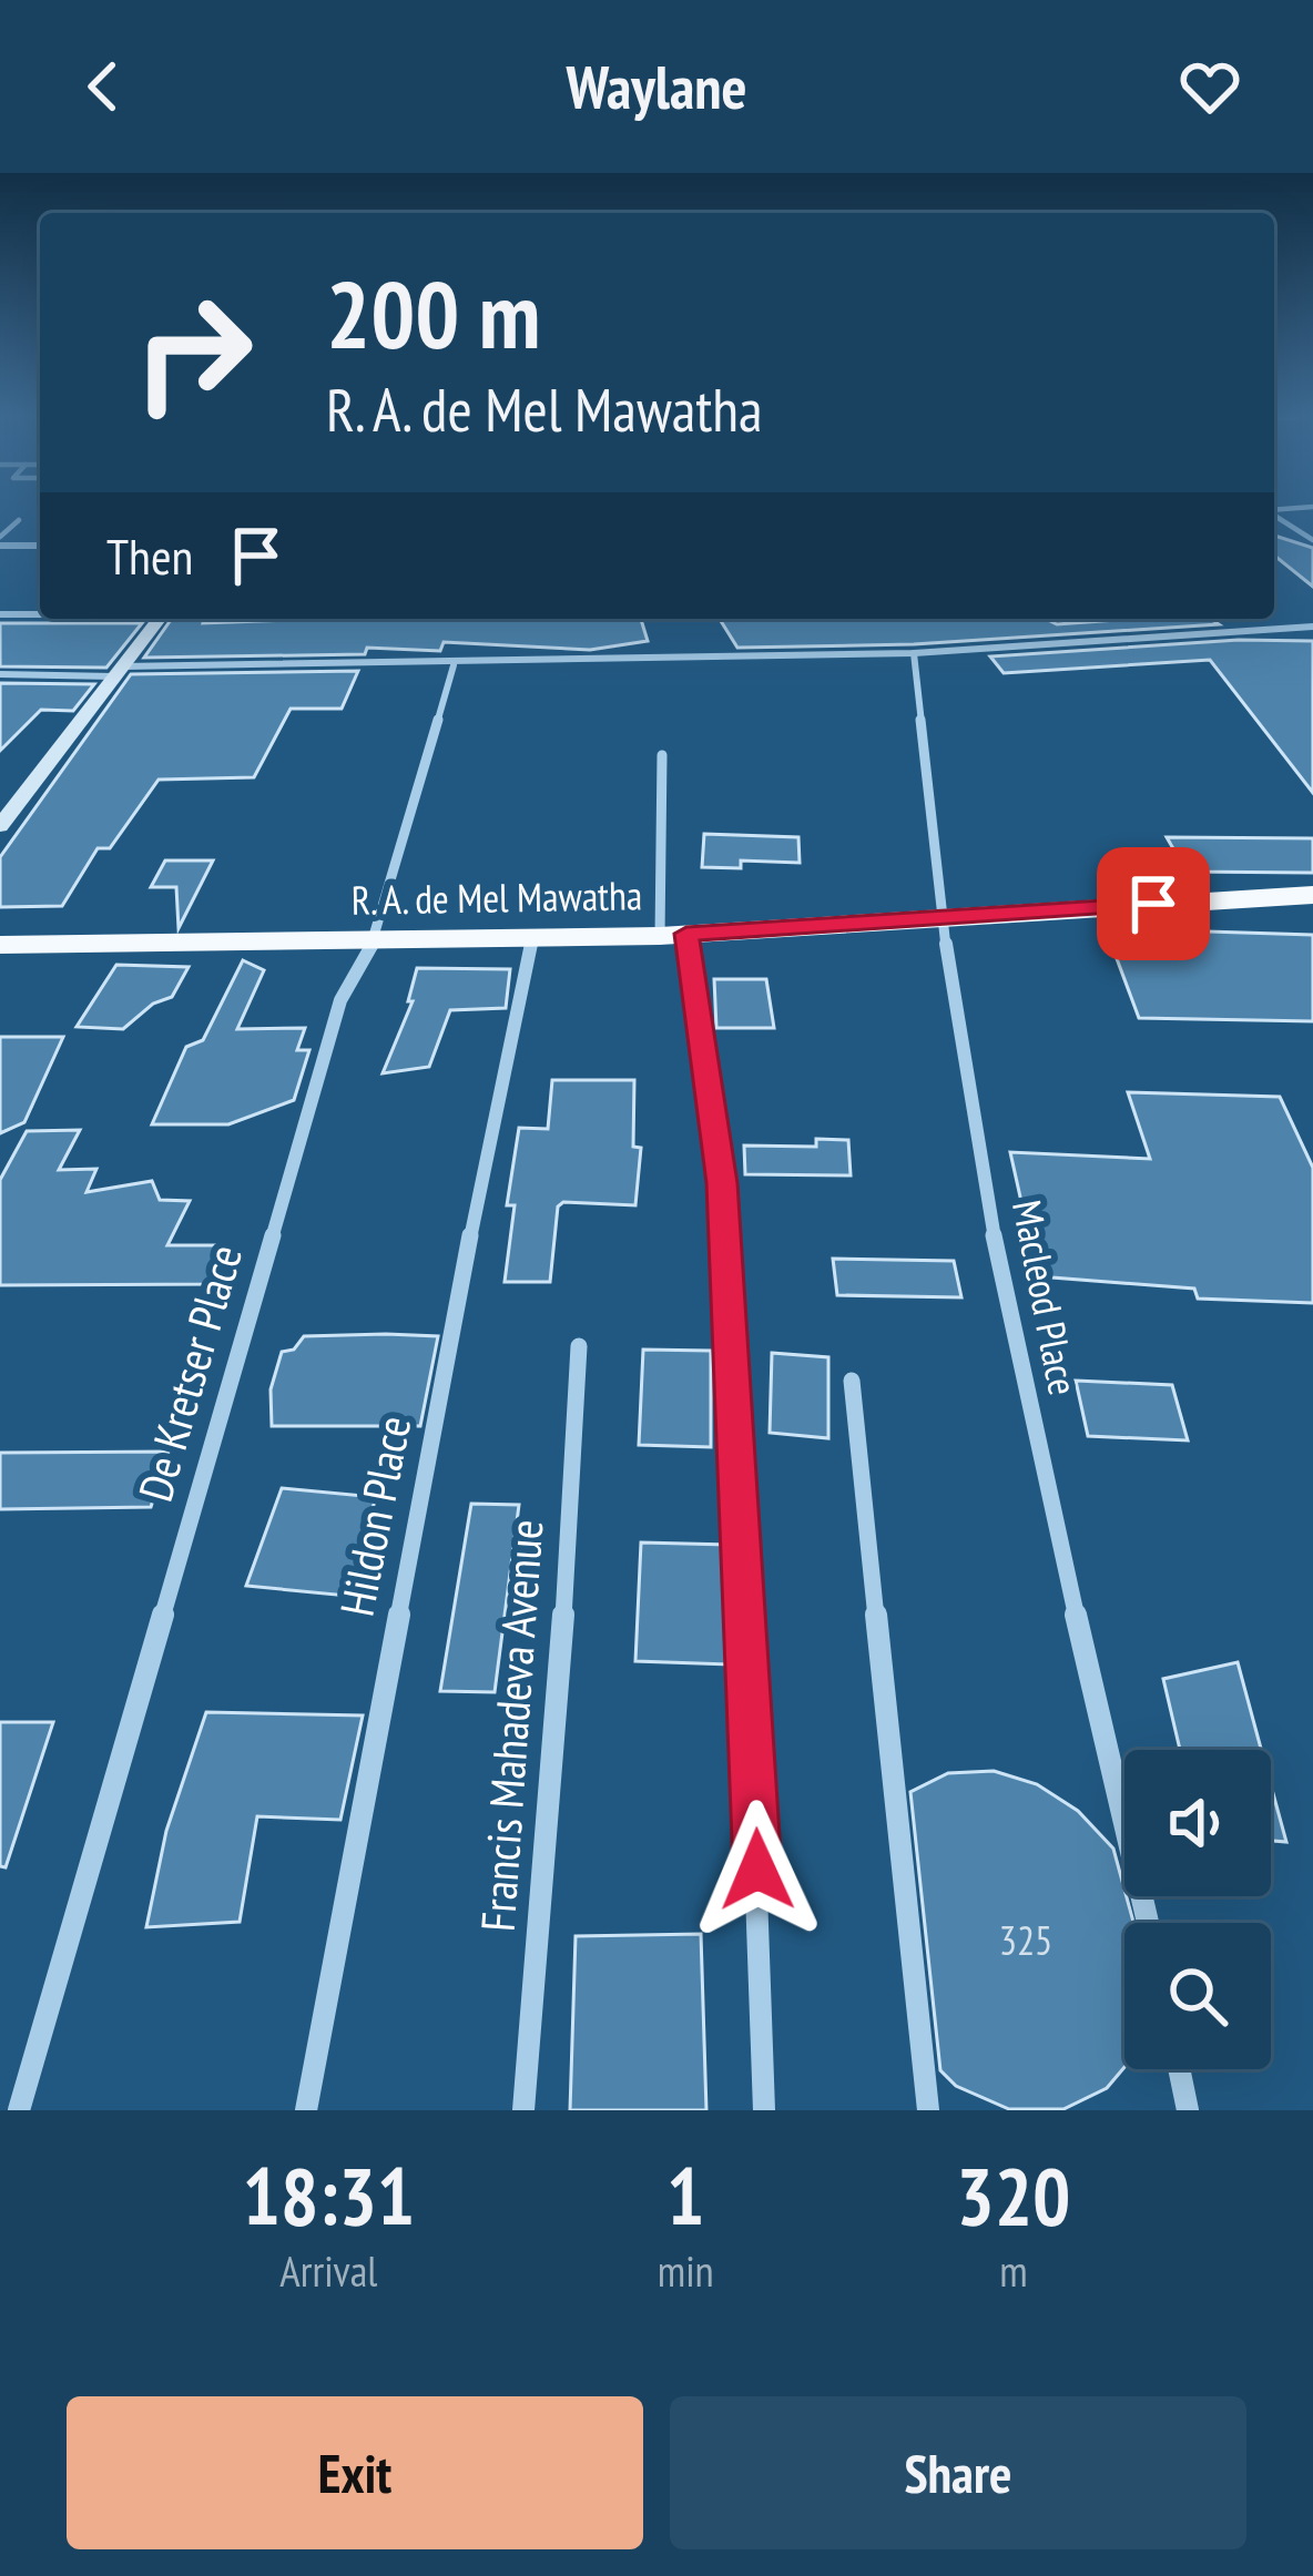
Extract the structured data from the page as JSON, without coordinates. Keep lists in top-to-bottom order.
{
  "streets": {
    "highway": ["R. A. de Mel Mawatha"],
    "street": [
      "Macleod Place",
      "De Kretser Place",
      "Hildon Place",
      "Francis Mahadeva Avenue"
    ]
  },
  "crossings": [
    ["R. A. de Mel Mawatha", "Macleod Place"],
    ["R. A. de Mel Mawatha", "De Kretser Place"],
    ["R. A. de Mel Mawatha", "Hildon Place"]
  ],
  "house_numbers": ["325"],
  "page": {
    "header": "Waylane",
    "turn": ["200 m", "R. A. de Mel Mawatha"],
    "then": "Then",
    "eta": [
      "18:31",
      "Arrival",
      "1",
      "min",
      "320",
      "m"
    ],
    "buttons": ["Exit", "Share"]
  }
}
